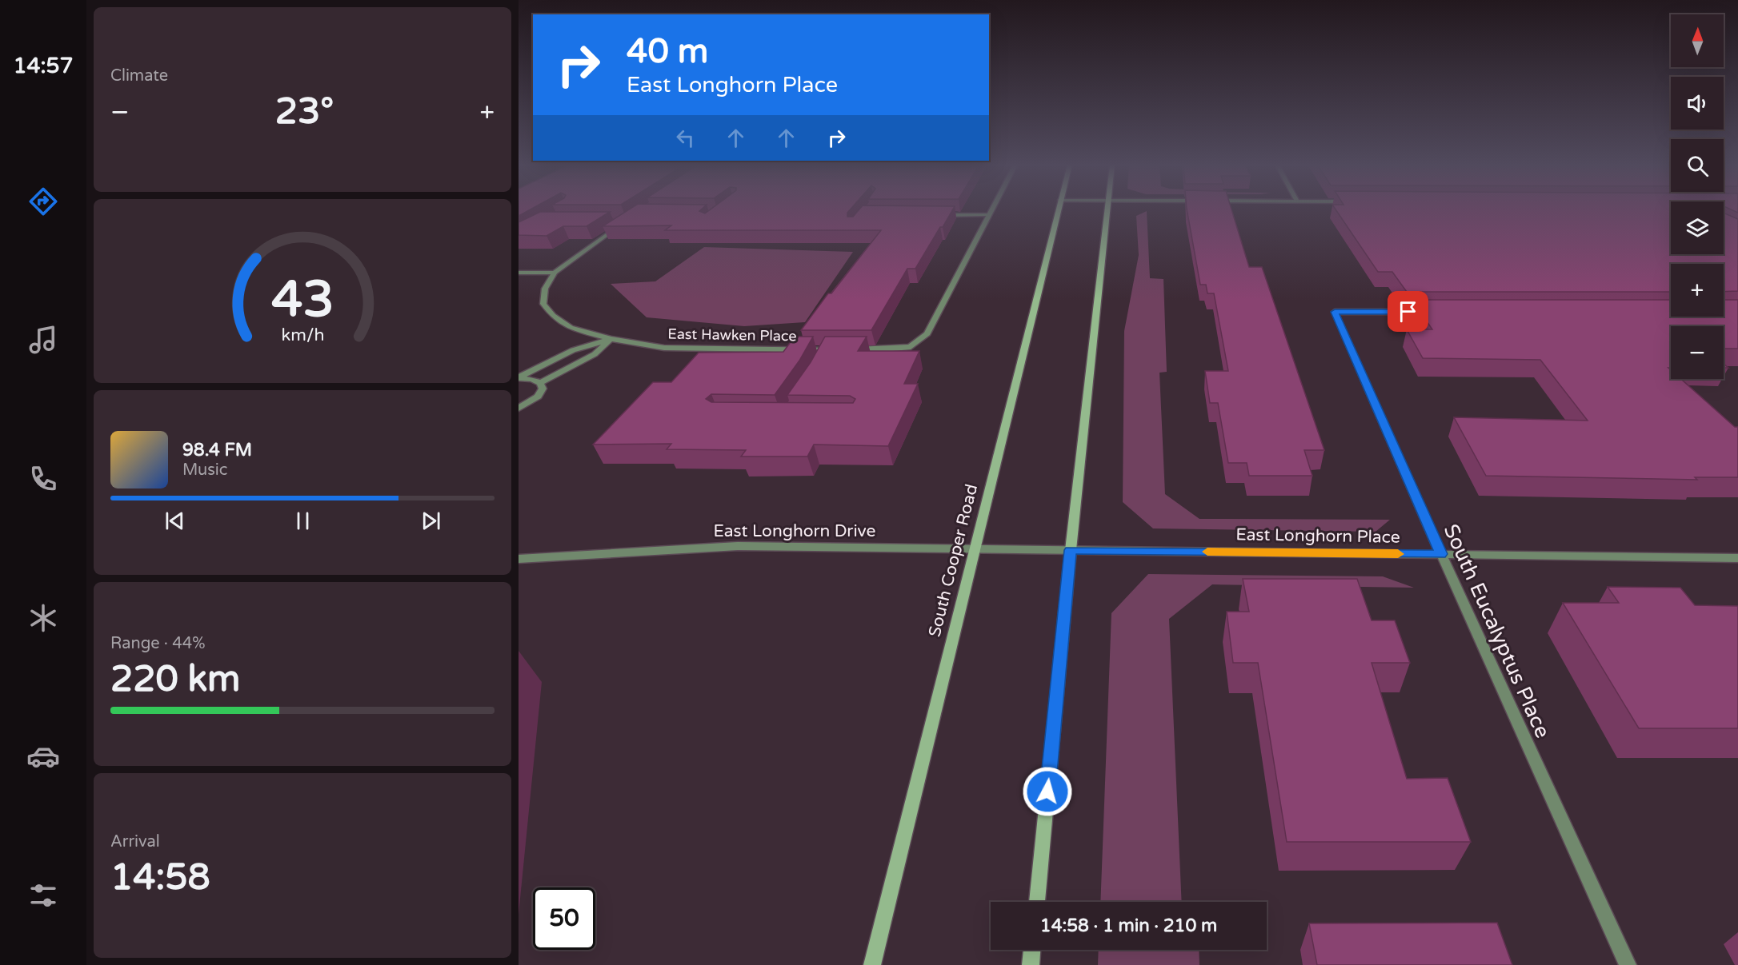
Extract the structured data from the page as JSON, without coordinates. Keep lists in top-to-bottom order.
{
  "streets": {
    "main road": ["South Cooper Road"],
    "street": [
      "East Hawken Place",
      "East Longhorn Drive",
      "East Longhorn Place",
      "South Eucalyptus Place"
    ]
  },
  "crossings": [
    ["East Longhorn Drive", "East Longhorn Place"],
    ["East Longhorn Drive", "South Cooper Road"],
    ["East Longhorn Place", "South Eucalyptus Place"]
  ],
  "north": "top",
  "page": {
    "tabs": "14:57",
    "tile": [
      "Climate",
      ["Range · 44%", "220 km"],
      ["Arrival", "14:58"]
    ],
    "map_buttons": ["+", "−"],
    "turn": ["40 m", "East Longhorn Place"],
    "heat": ["−", "23°", "+"],
    "song": ["98.4 FM", "Music"],
    "limit": "50",
    "trip": "14:58 · 1 min · 210 m",
    "gauge": ["43", "km/h"]
  }
}
